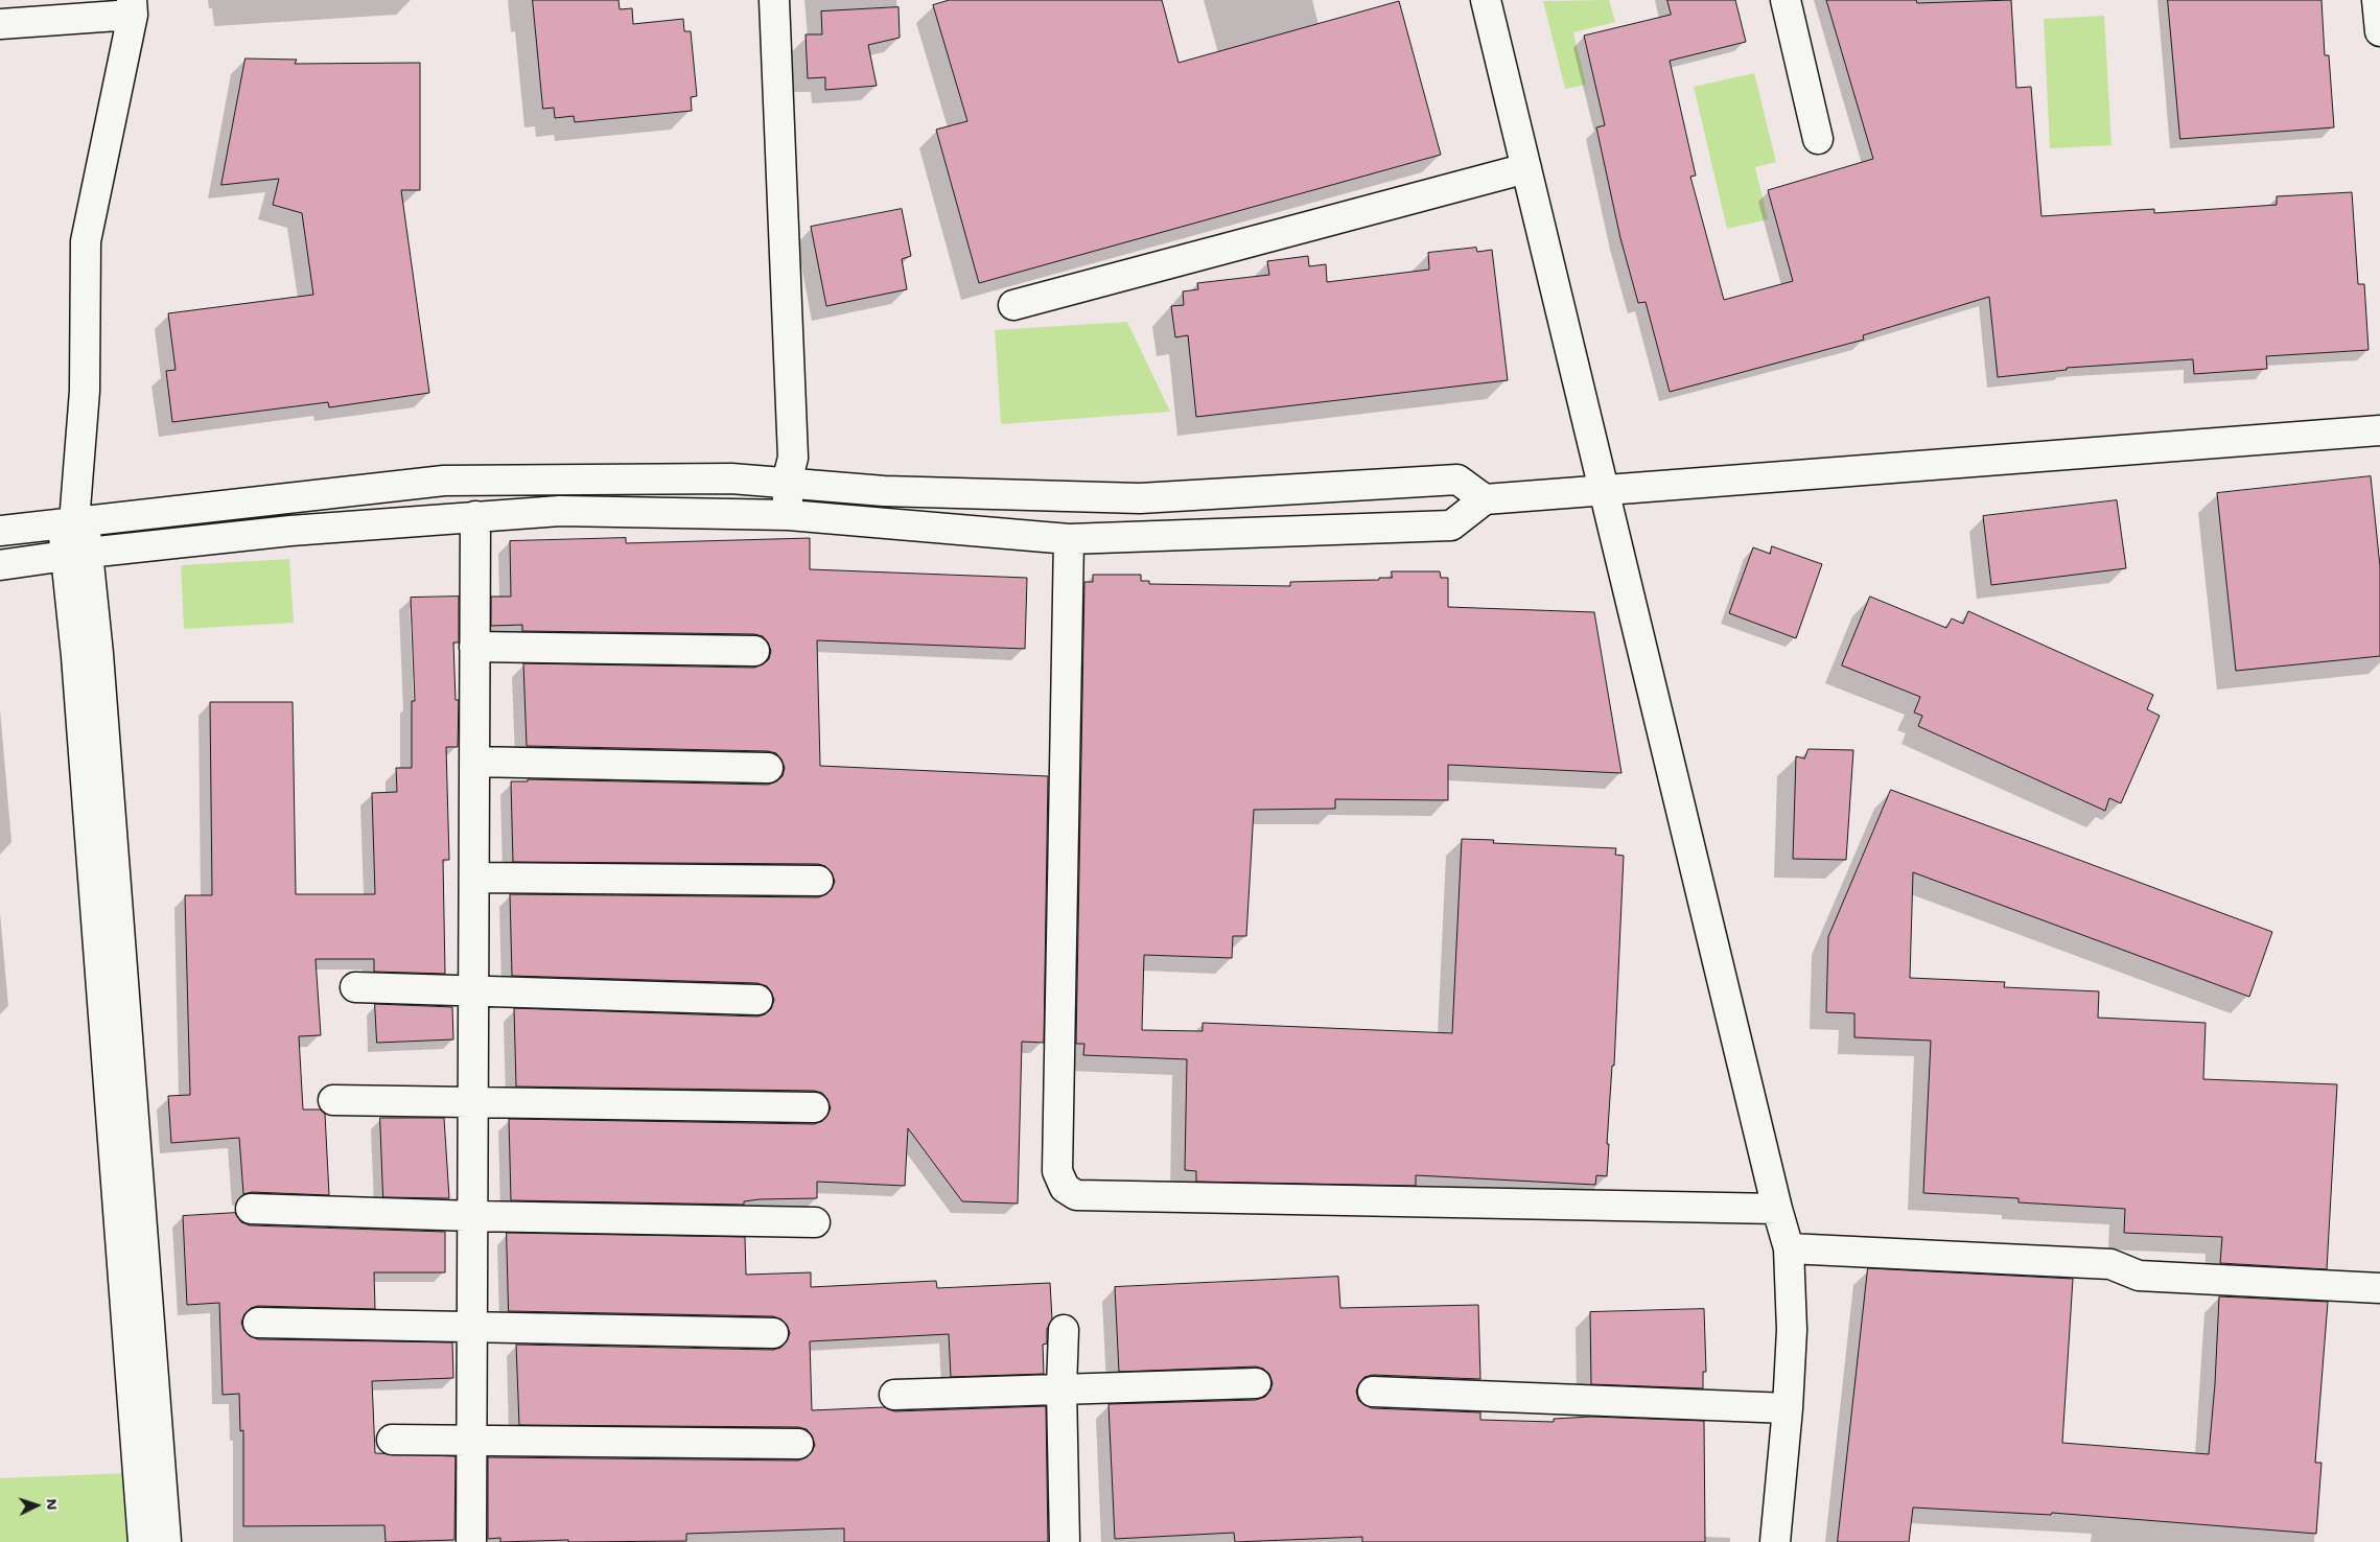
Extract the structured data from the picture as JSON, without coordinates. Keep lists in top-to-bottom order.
{
  "north": "right"
}
